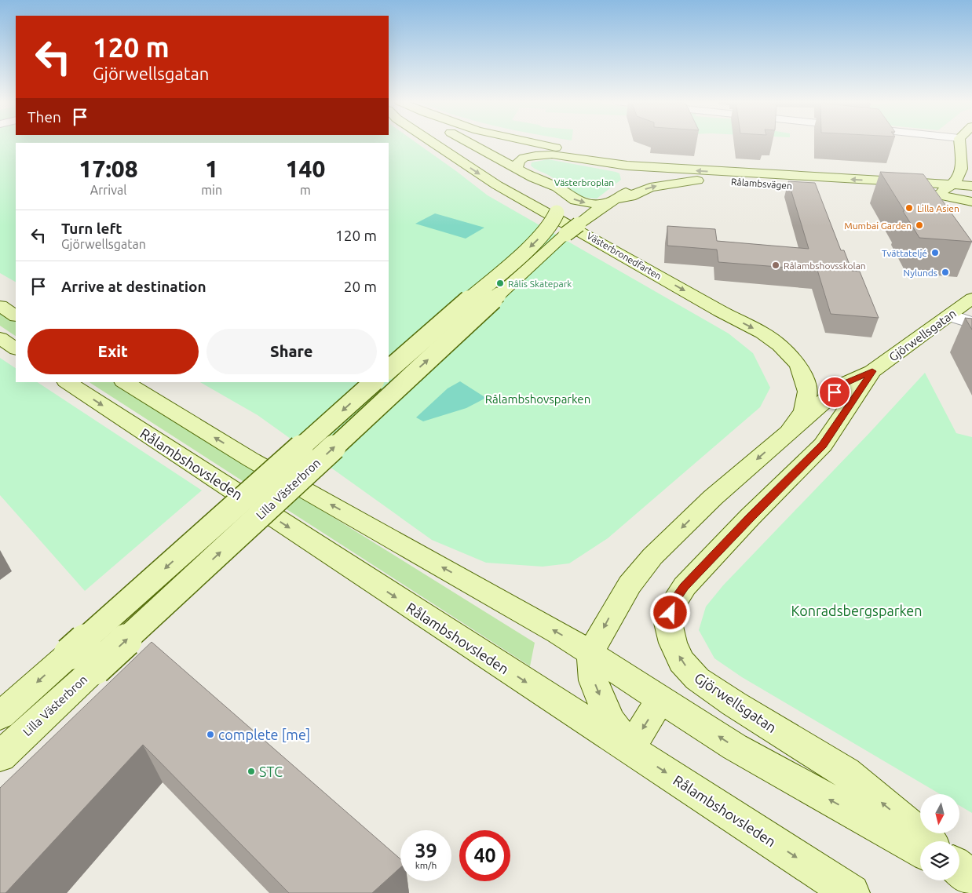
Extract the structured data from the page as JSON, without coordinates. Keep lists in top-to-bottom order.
{
  "streets": {
    "main road": [
      "Rålambsvägen",
      "Västerbronedfarten",
      "Gjörwellsgatan",
      "Rålambshovsleden",
      "Lilla Västerbron"
    ]
  },
  "crossings": [
    ["Rålambsvägen", "Lilla Västerbron"],
    ["Västerbronedfarten", "Gjörwellsgatan"]
  ],
  "parks": ["Västerbroplan", "Rålambshovsparken", "Konradsbergsparken"],
  "places": [
    "Lilla Asien",
    "Mumbai Garden",
    "Tvättateljé",
    "Rålambshovsskolan",
    "Nylunds",
    "Rålis Skatepark",
    "complete [me]",
    "STC"
  ],
  "north": "bottom",
  "page": {
    "turn": ["120 m", "Gjörwellsgatan"],
    "then": "Then",
    "eta": [
      "17:08",
      "Arrival",
      "1",
      "min",
      "140",
      "m"
    ],
    "list": [
      {
        "name": "Turn left",
        "note": "Gjörwellsgatan",
        "value": "120 m"
      },
      {
        "name": "Arrive at destination",
        "value": "20 m"
      }
    ],
    "buttons": ["Exit", "Share"],
    "speed": "39 km/h",
    "limit": "40"
  }
}
